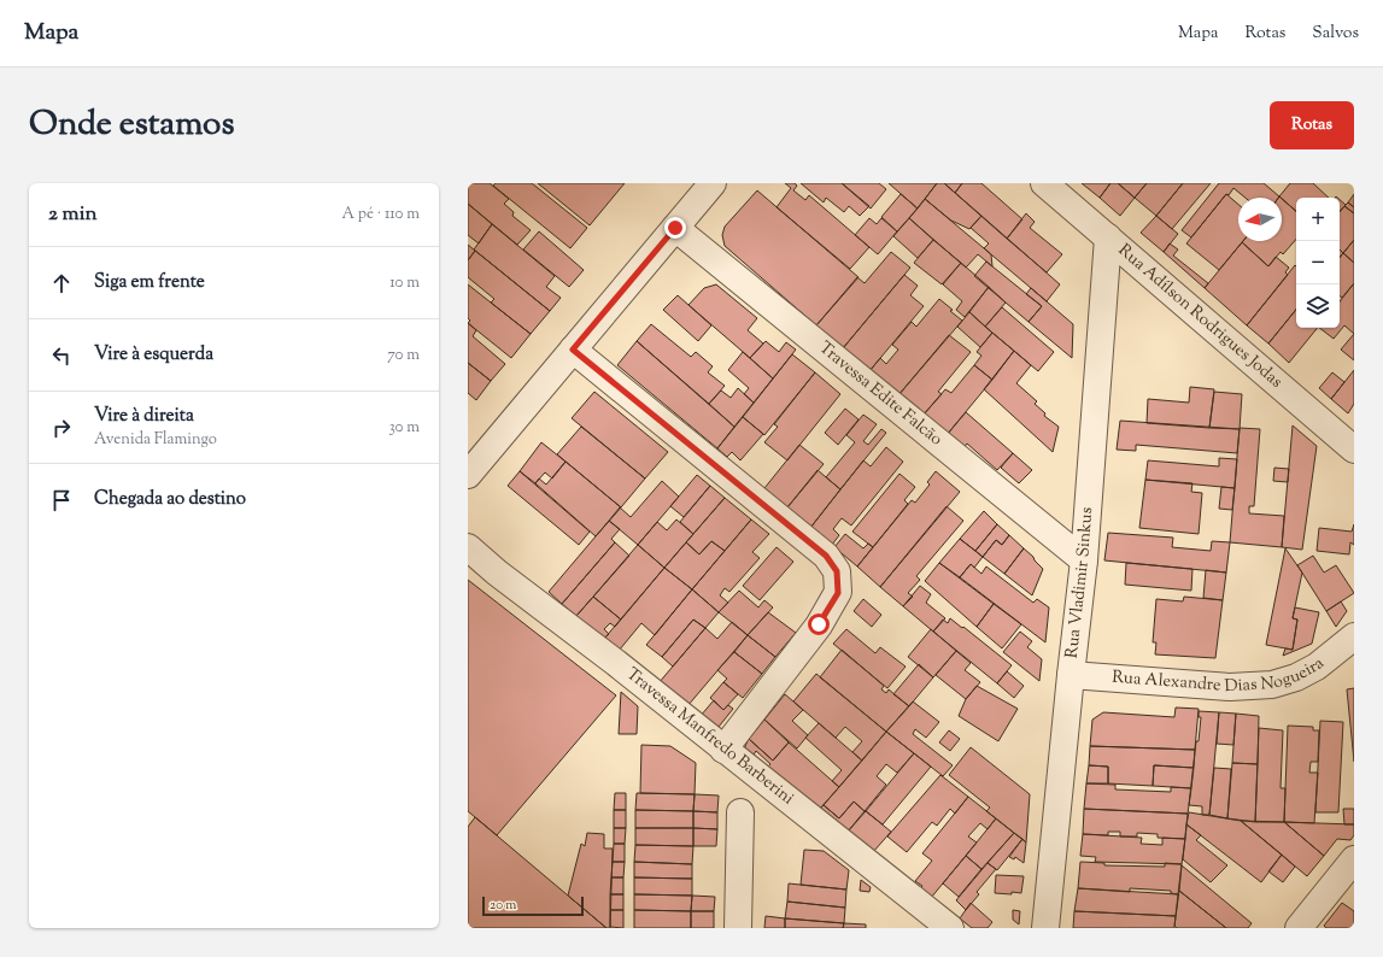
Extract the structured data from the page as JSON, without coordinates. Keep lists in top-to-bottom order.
{
  "streets": {
    "street": [
      "Rua Adílson Rodrigues Jodas",
      "Travessa Edite Falcão",
      "Rua Vladimir Sinkus",
      "Rua Alexandre Dias Nogueira",
      "Travessa Manfredo Barberini"
    ]
  },
  "crossings": [
    ["Rua Adílson Rodrigues Jodas", "Rua Vladimir Sinkus"],
    ["Travessa Edite Falcão", "Rua Vladimir Sinkus"],
    ["Rua Vladimir Sinkus", "Rua Alexandre Dias Nogueira"]
  ],
  "scale_bar": "20 m",
  "north": "left",
  "page": {
    "header": "Mapa",
    "nav": ["Mapa", "Rotas", "Salvos"],
    "title": "Onde estamos",
    "buttons": "Rotas",
    "heading": ["2 min", "A pé · 110 m"],
    "map_buttons": ["+", "−"],
    "list": [
      ["Siga em frente", "10 m"],
      ["Vire à esquerda", "70 m"],
      ["Vire à direita", "Avenida Flamingo", "30 m"],
      "Chegada ao destino"
    ],
    "scale": "20 m"
  }
}
